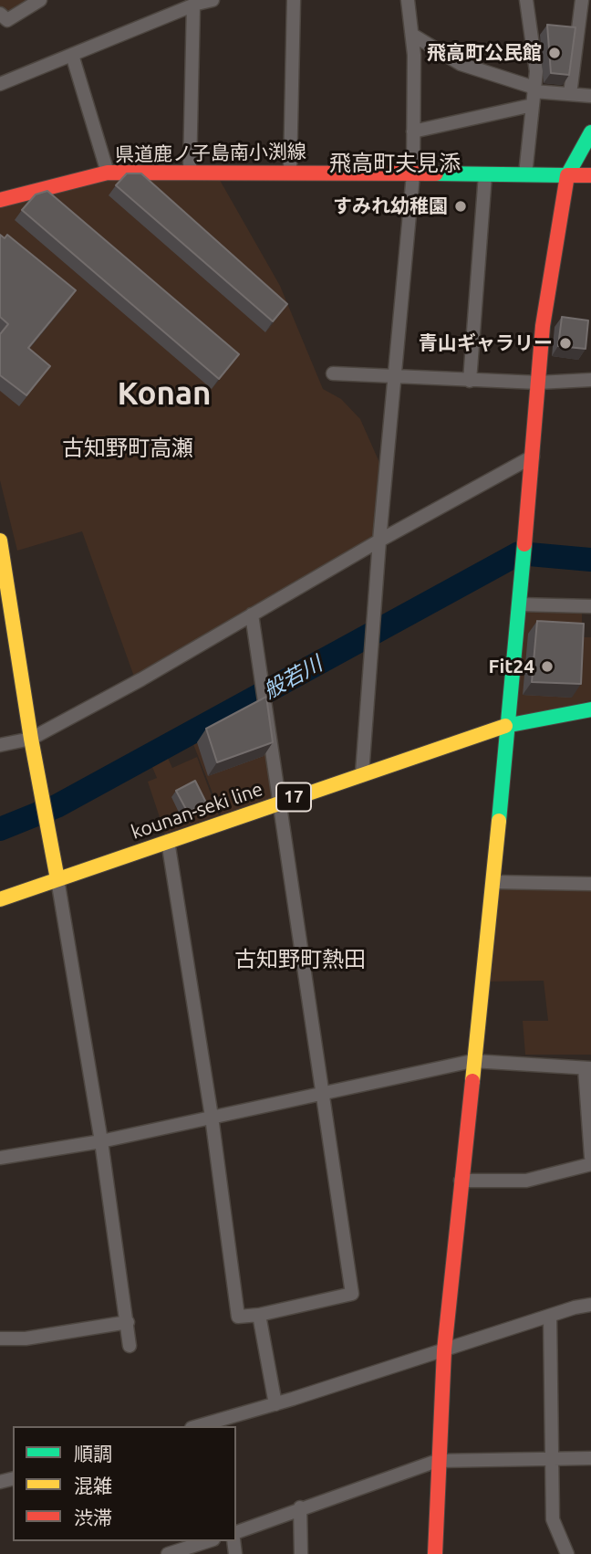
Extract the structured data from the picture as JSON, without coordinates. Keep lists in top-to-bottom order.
{
  "streets": {
    "street": ["県道鹿ノ子島南小渕線", "17", "kounan-seki line"]
  },
  "districts": [
    "飛高町夫見添",
    "Konan",
    "古知野町高瀬",
    "古知野町熱田"
  ],
  "water": ["般若川"],
  "places": [
    "飛高町公民館",
    "すみれ幼稚園",
    "青山ギャラリー",
    "Fit24"
  ],
  "legend": ["順調", "混雑", "渋滞"]
}
